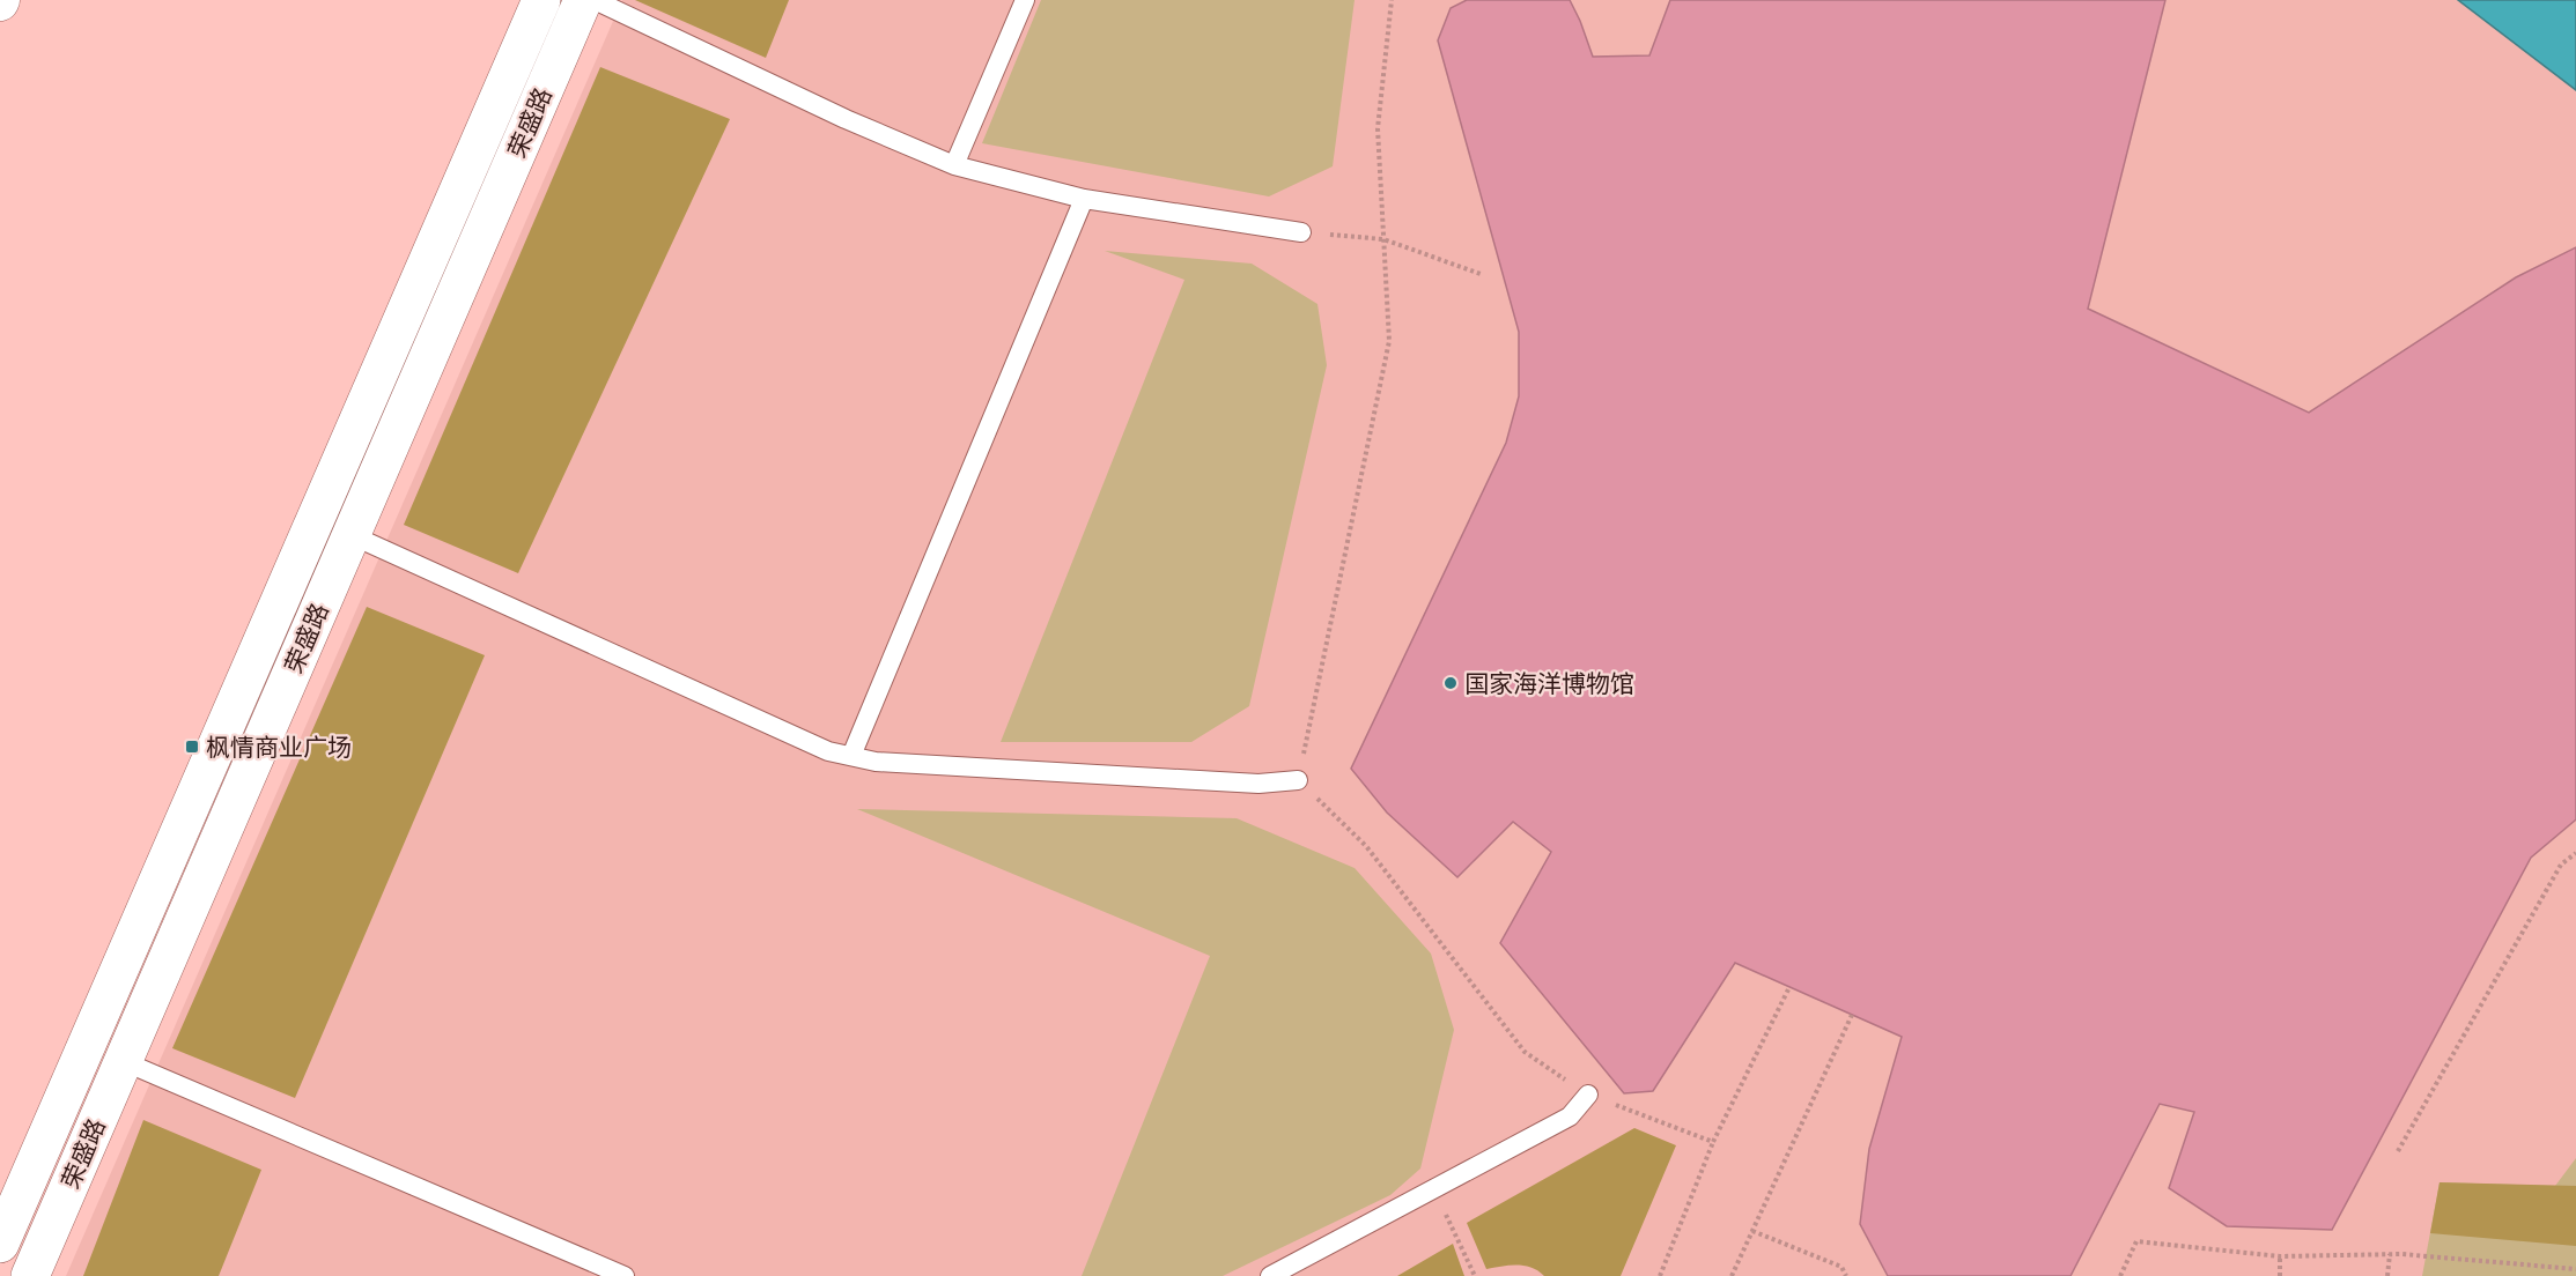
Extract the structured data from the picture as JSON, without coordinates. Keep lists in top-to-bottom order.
{
  "streets": {
    "street": ["荣盛路"]
  },
  "places": {
    "other": ["国家海洋博物馆"],
    "transit": ["枫情商业广场"]
  }
}
